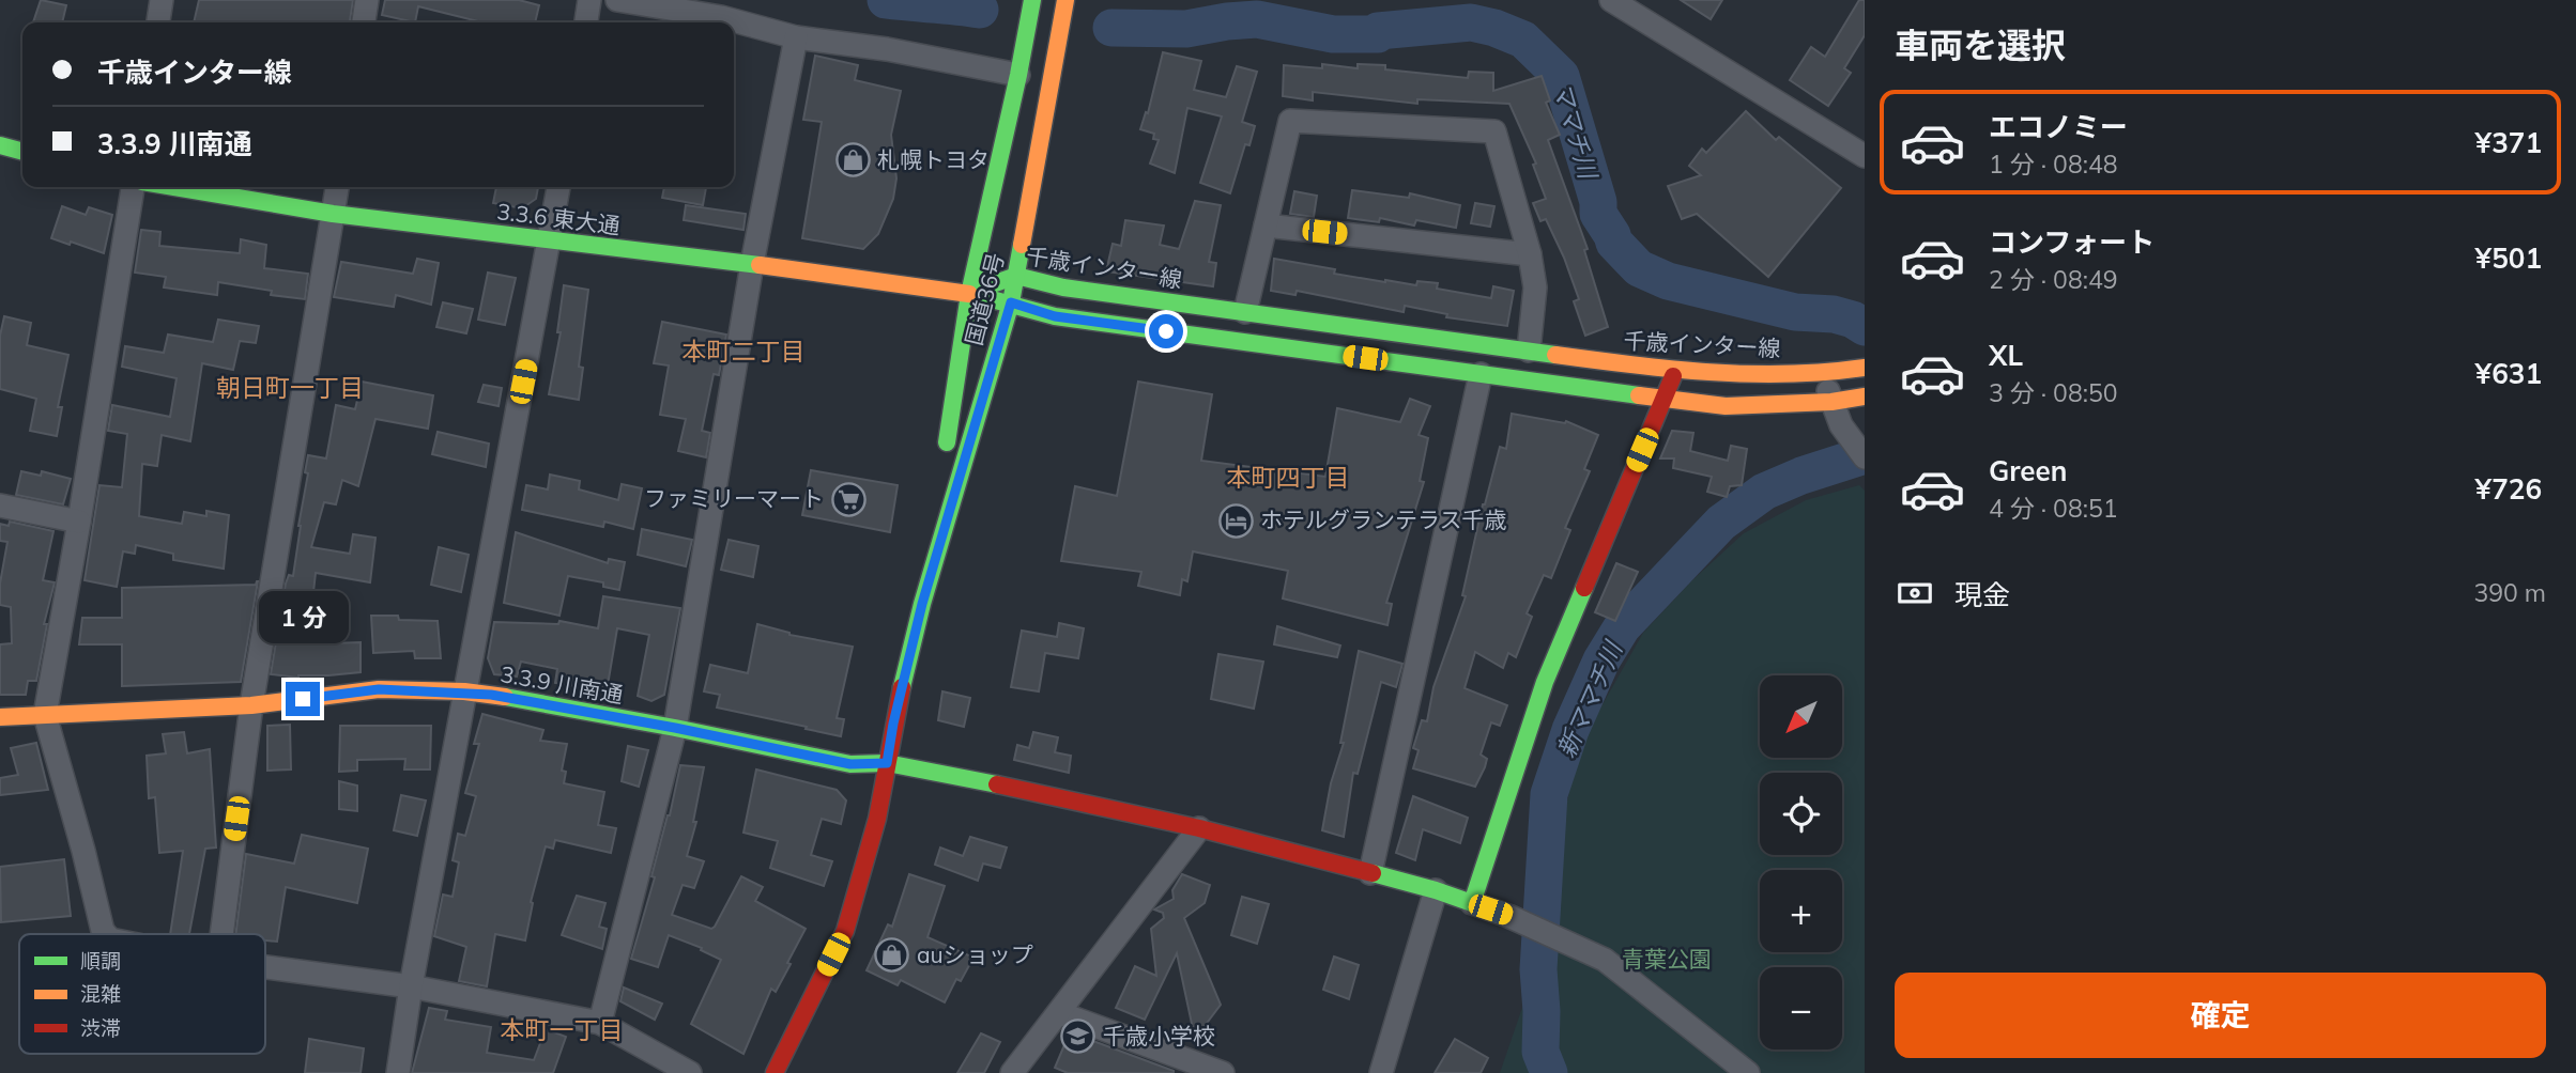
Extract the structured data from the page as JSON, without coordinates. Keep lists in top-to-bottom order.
{
  "streets": {
    "main road": [
      "3.3.6 東大通",
      "千歳インター線",
      "国道36号",
      "3.3.9 川南通"
    ]
  },
  "crossings": [
    ["3.3.6 東大通", "千歳インター線"],
    ["3.3.6 東大通", "国道36号"],
    ["千歳インター線", "国道36号"],
    ["国道36号", "3.3.9 川南通"]
  ],
  "districts": [
    "本町二丁目",
    "朝日町一丁目",
    "本町四丁目",
    "本町一丁目"
  ],
  "water": ["ママチ川", "新ママチ川"],
  "parks": ["青葉公園"],
  "places": {
    "shop": ["札幌トヨタ", "auショップ"],
    "supermarket": ["ファミリーマート"],
    "hotel": ["ホテルグランテラス千歳"],
    "school or university": ["千歳小学校"]
  },
  "legend": ["順調", "混雑", "渋滞"],
  "north": "bottom left",
  "page": {
    "heading": "車両を選択",
    "banner": ["千歳インター線", "3.3.9 川南通"],
    "list": [
      {
        "name": "エコノミー",
        "note": "1 分 · 08:48",
        "value": "¥371"
      },
      {
        "name": "コンフォート",
        "note": "2 分 · 08:49",
        "value": "¥501"
      },
      {
        "name": "XL",
        "note": "3 分 · 08:50",
        "value": "¥631"
      },
      {
        "name": "Green",
        "note": "4 分 · 08:51",
        "value": "¥726"
      }
    ],
    "pay": ["現金", "390 m"],
    "bubble": "1 分",
    "map_buttons": ["+", "−"],
    "buttons": "確定"
  }
}
